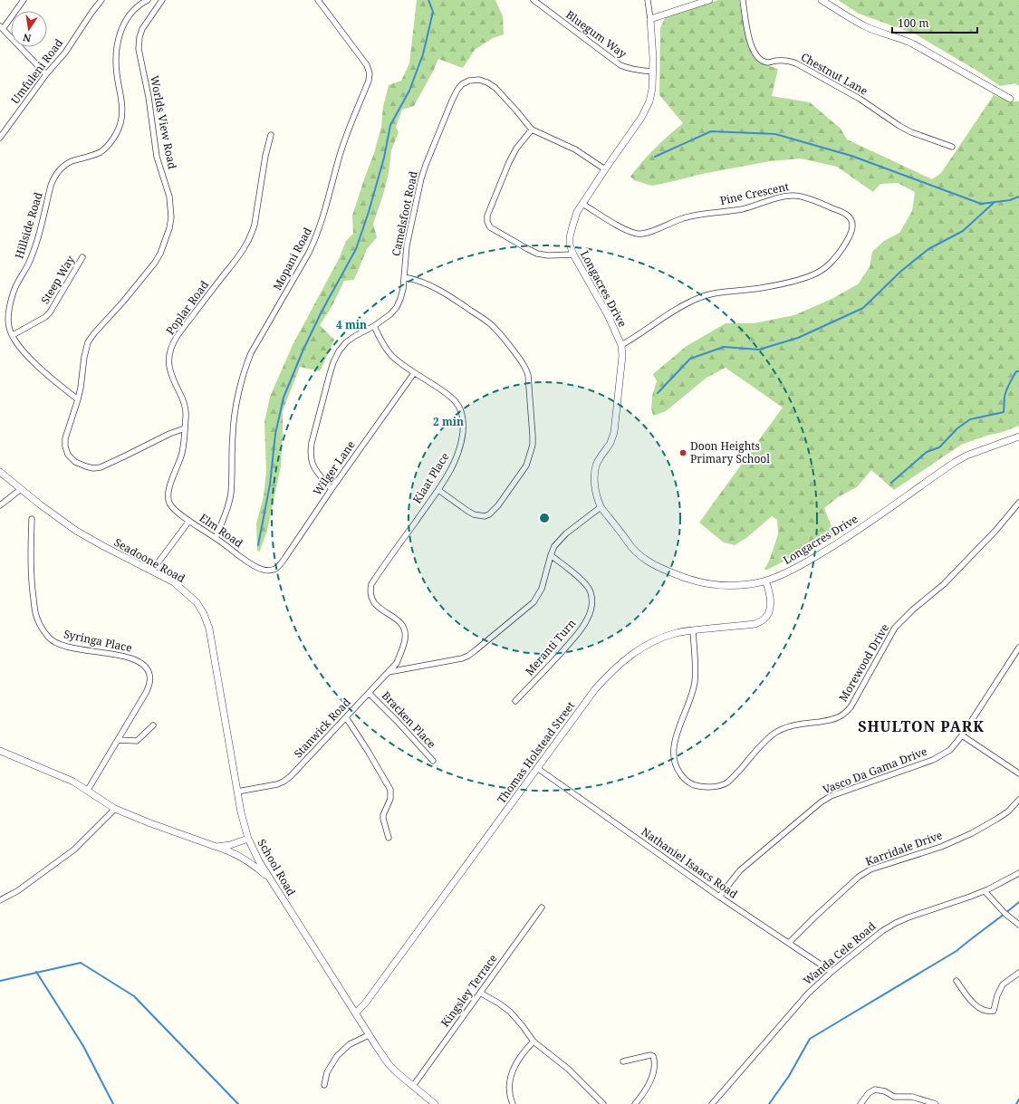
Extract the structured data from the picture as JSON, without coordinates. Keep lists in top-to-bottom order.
{
  "streets": {
    "street": [
      "Bluegum Way",
      "Umfuleni Road",
      "Chestnut Lane",
      "Worlds View Road",
      "Pine Crescent",
      "Camelsfoot Road",
      "Hillside Road",
      "Mopani Road",
      "Steep Way",
      "Longacres Drive",
      "Poplar Road",
      "Wilger Lane",
      "Kiaat Place",
      "Elm Road",
      "Seadoone Road",
      "Syringa Place",
      "Meranti Turn",
      "Morewood Drive",
      "Bracken Place",
      "Stanwick Road",
      "Thomas Holstead Street",
      "Vasco Da Gama Drive",
      "Karridale Drive",
      "Nathaniel Isaacs Road",
      "School Road",
      "Wanda Cele Road",
      "Kingsley Terrace"
    ]
  },
  "crossings": [
    ["Bluegum Way", "Longacres Drive"],
    ["Worlds View Road", "Hillside Road"],
    ["Pine Crescent", "Longacres Drive"],
    ["Camelsfoot Road", "Longacres Drive"],
    ["Camelsfoot Road", "Wilger Lane"],
    ["Camelsfoot Road", "Kiaat Place"],
    ["Hillside Road", "Steep Way"],
    ["Mopani Road", "Elm Road"],
    ["Longacres Drive", "Thomas Holstead Street"],
    ["Poplar Road", "Elm Road"],
    ["Wilger Lane", "Kiaat Place"],
    ["Wilger Lane", "Elm Road"],
    ["Kiaat Place", "Stanwick Road"],
    ["Seadoone Road", "Stanwick Road"],
    ["Seadoone Road", "School Road"],
    ["Morewood Drive", "Thomas Holstead Street"],
    ["Bracken Place", "Stanwick Road"],
    ["Thomas Holstead Street", "Nathaniel Isaacs Road"],
    ["Thomas Holstead Street", "School Road"],
    ["Vasco Da Gama Drive", "Nathaniel Isaacs Road"],
    ["Karridale Drive", "Nathaniel Isaacs Road"],
    ["Nathaniel Isaacs Road", "Wanda Cele Road"],
    ["School Road", "Kingsley Terrace"]
  ],
  "districts": ["SHULTON PARK"],
  "places": ["Doon Heights Primary School"],
  "scale_bar": "100 m",
  "north": "bottom",
  "rings": ["4 min", "2 min"]
}
